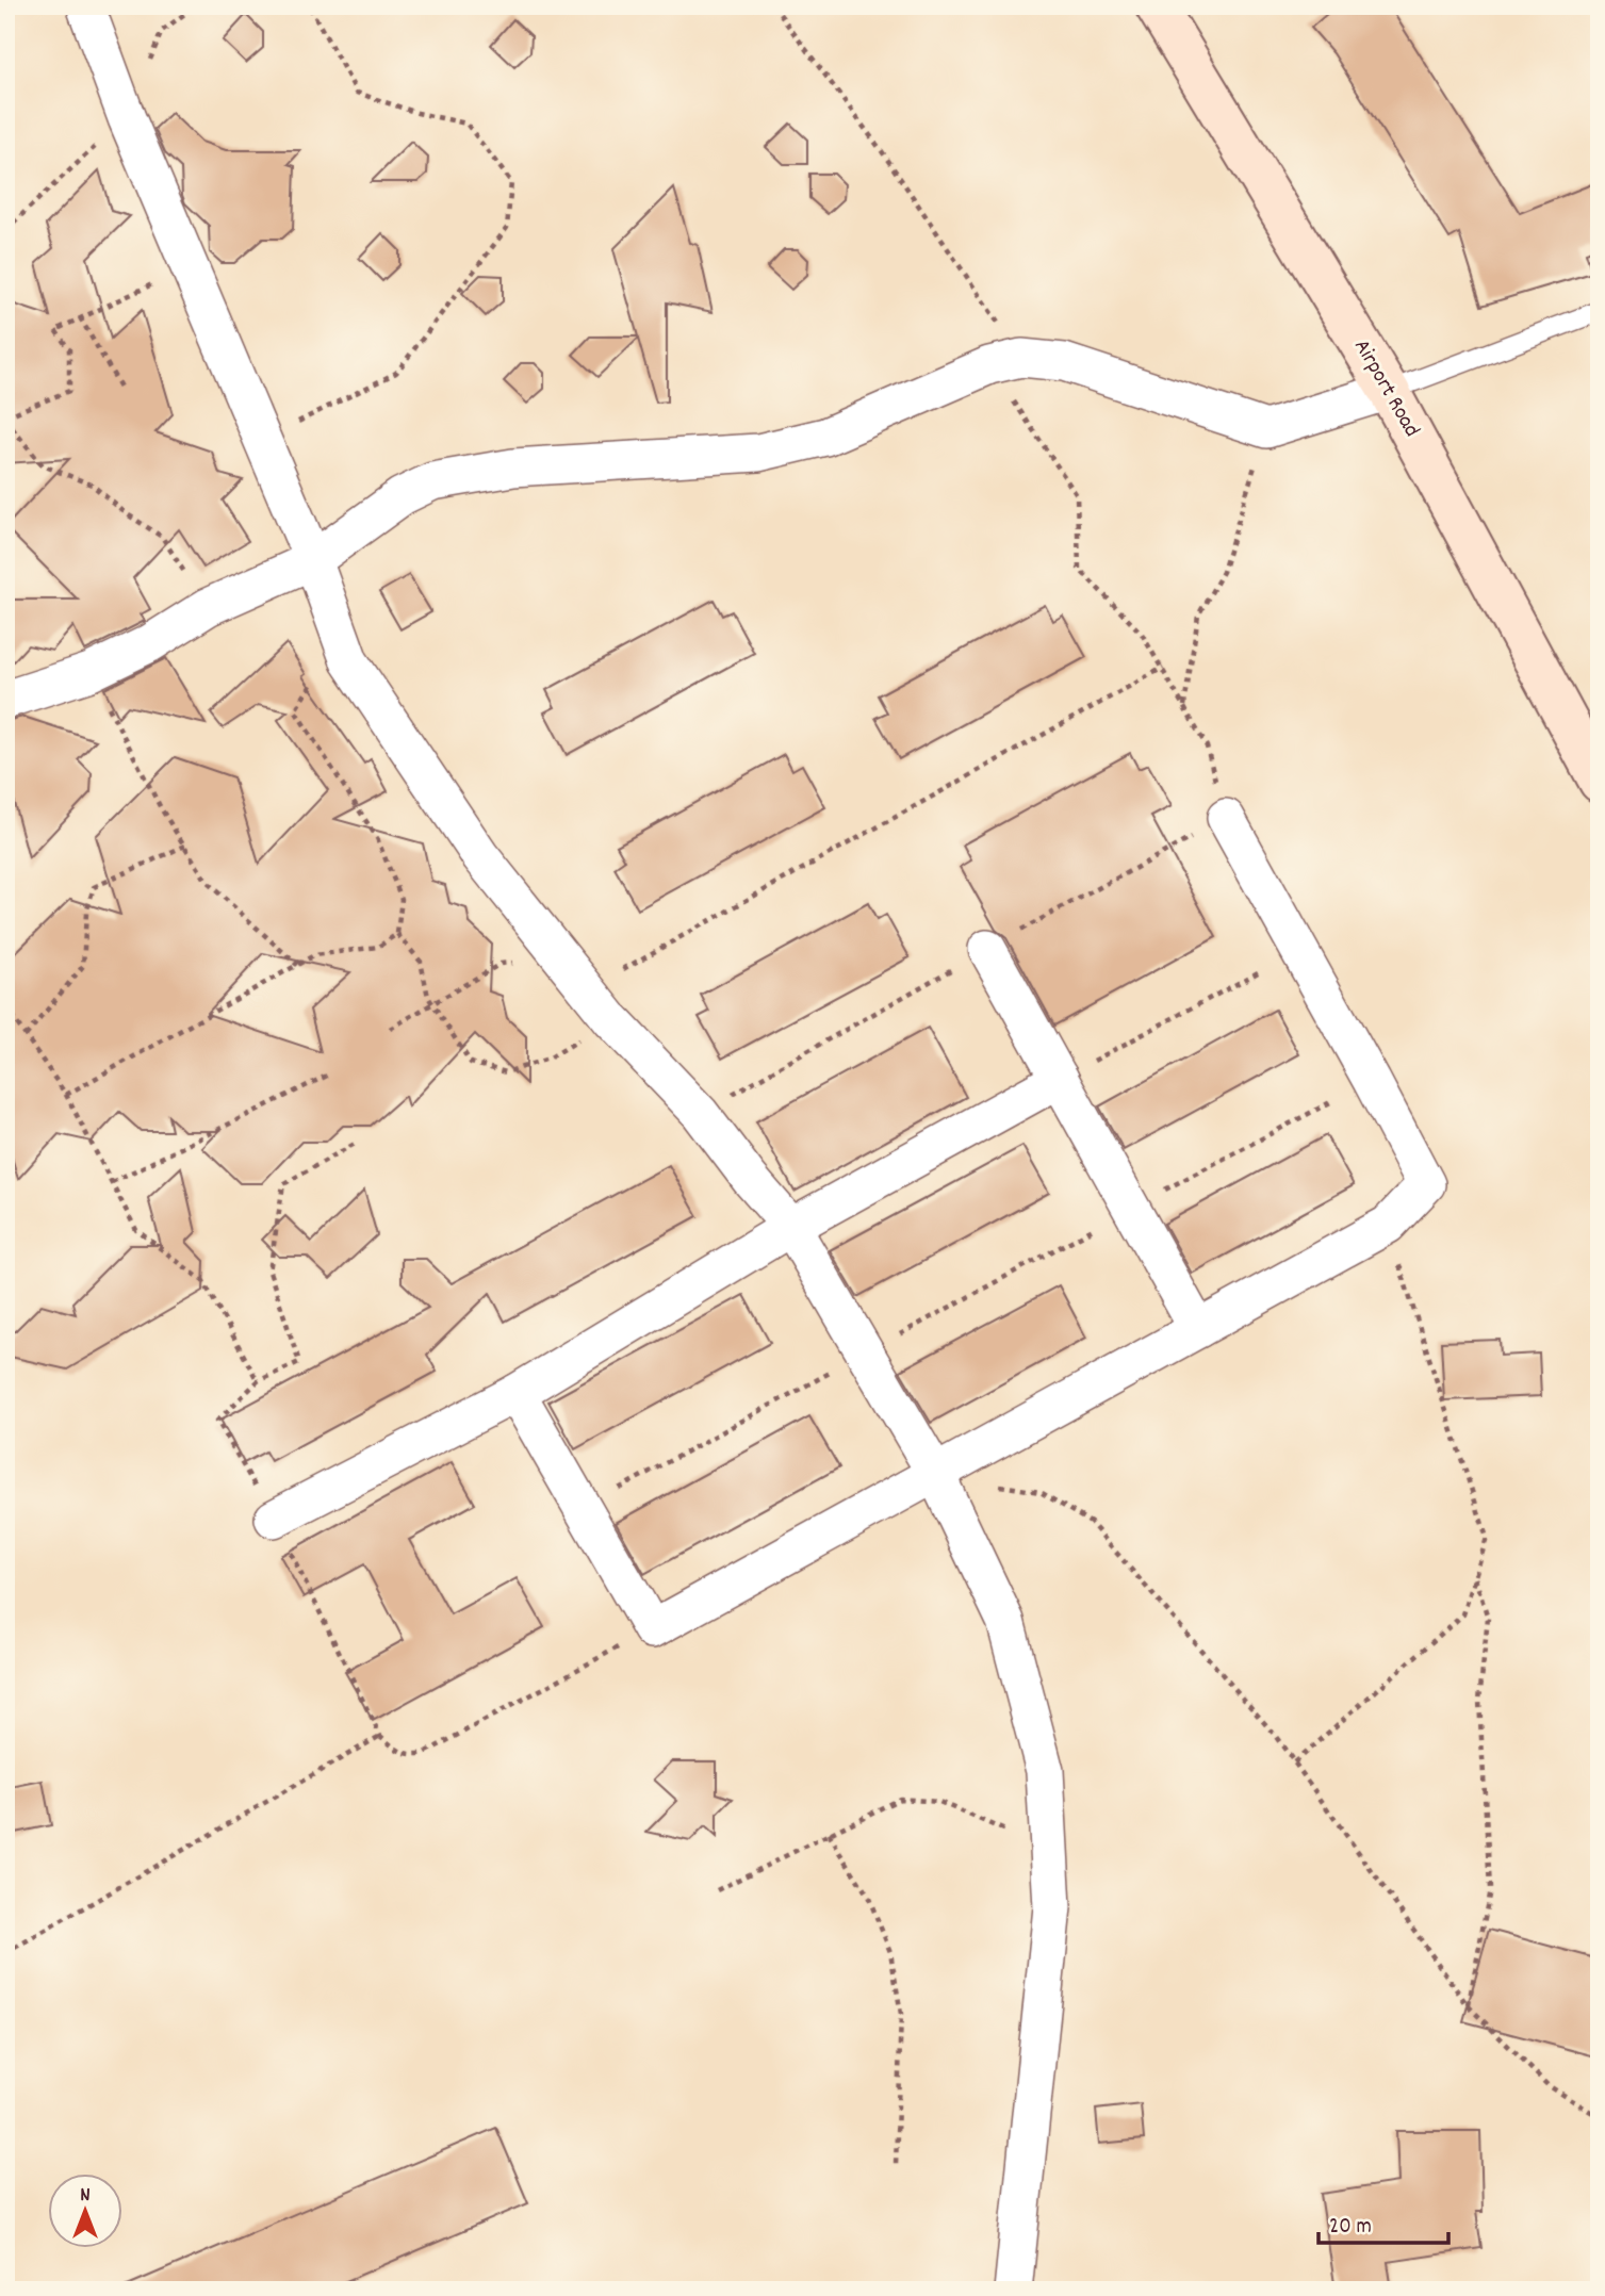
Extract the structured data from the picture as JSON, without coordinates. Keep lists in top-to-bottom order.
{
  "streets": {
    "street": ["Airport Road"]
  },
  "scale_bar": "20 m",
  "north": "top"
}
